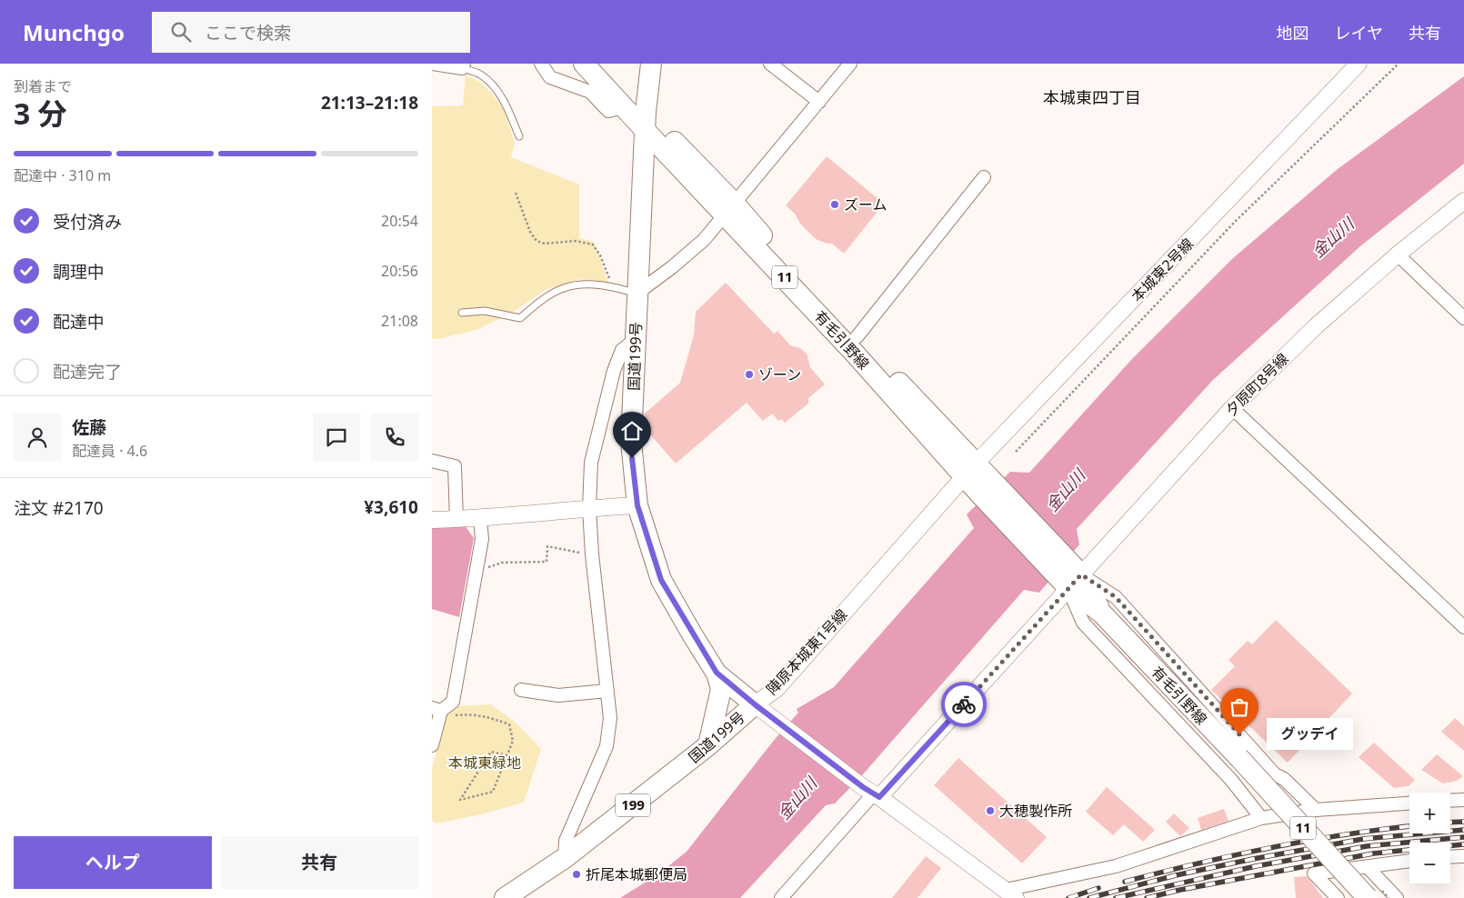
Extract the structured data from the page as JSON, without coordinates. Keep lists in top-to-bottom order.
{
  "streets": {
    "main road": [
      "11",
      "有毛引野線",
      "国道199号",
      "199"
    ],
    "street": ["本城東2号線", "夕原町8号線", "陣原本城東1号線"]
  },
  "crossings": [
    ["本城東2号線", "有毛引野線"],
    ["本城東2号線", "陣原本城東1号線"],
    ["有毛引野線", "国道199号"],
    ["有毛引野線", "夕原町8号線"],
    ["有毛引野線", "陣原本城東1号線"],
    ["国道199号", "陣原本城東1号線"],
    ["夕原町8号線", "陣原本城東1号線"]
  ],
  "districts": ["本城東四丁目"],
  "water": ["金山川"],
  "parks": ["本城東緑地"],
  "places": [
    "ズーム",
    "ゾーン",
    "グッデイ",
    "大穂製作所",
    "折尾本城郵便局"
  ],
  "page": {
    "header": "Munchgo",
    "search": "ここで検索",
    "nav": ["地図", "レイヤ", "共有"],
    "heading": ["3 分", "到着まで", "21:13–21:18"],
    "panel": [
      "佐藤",
      "配達員 · 4.6",
      "注文 #2170",
      "¥3,610"
    ],
    "bar": "配達中 · 310 m",
    "list": [
      ["受付済み", "20:54"],
      ["調理中", "20:56"],
      ["配達中", "21:08"],
      "配達完了"
    ],
    "bubble": "グッデイ",
    "map_buttons": ["+", "−"],
    "buttons": ["ヘルプ", "共有"]
  }
}
